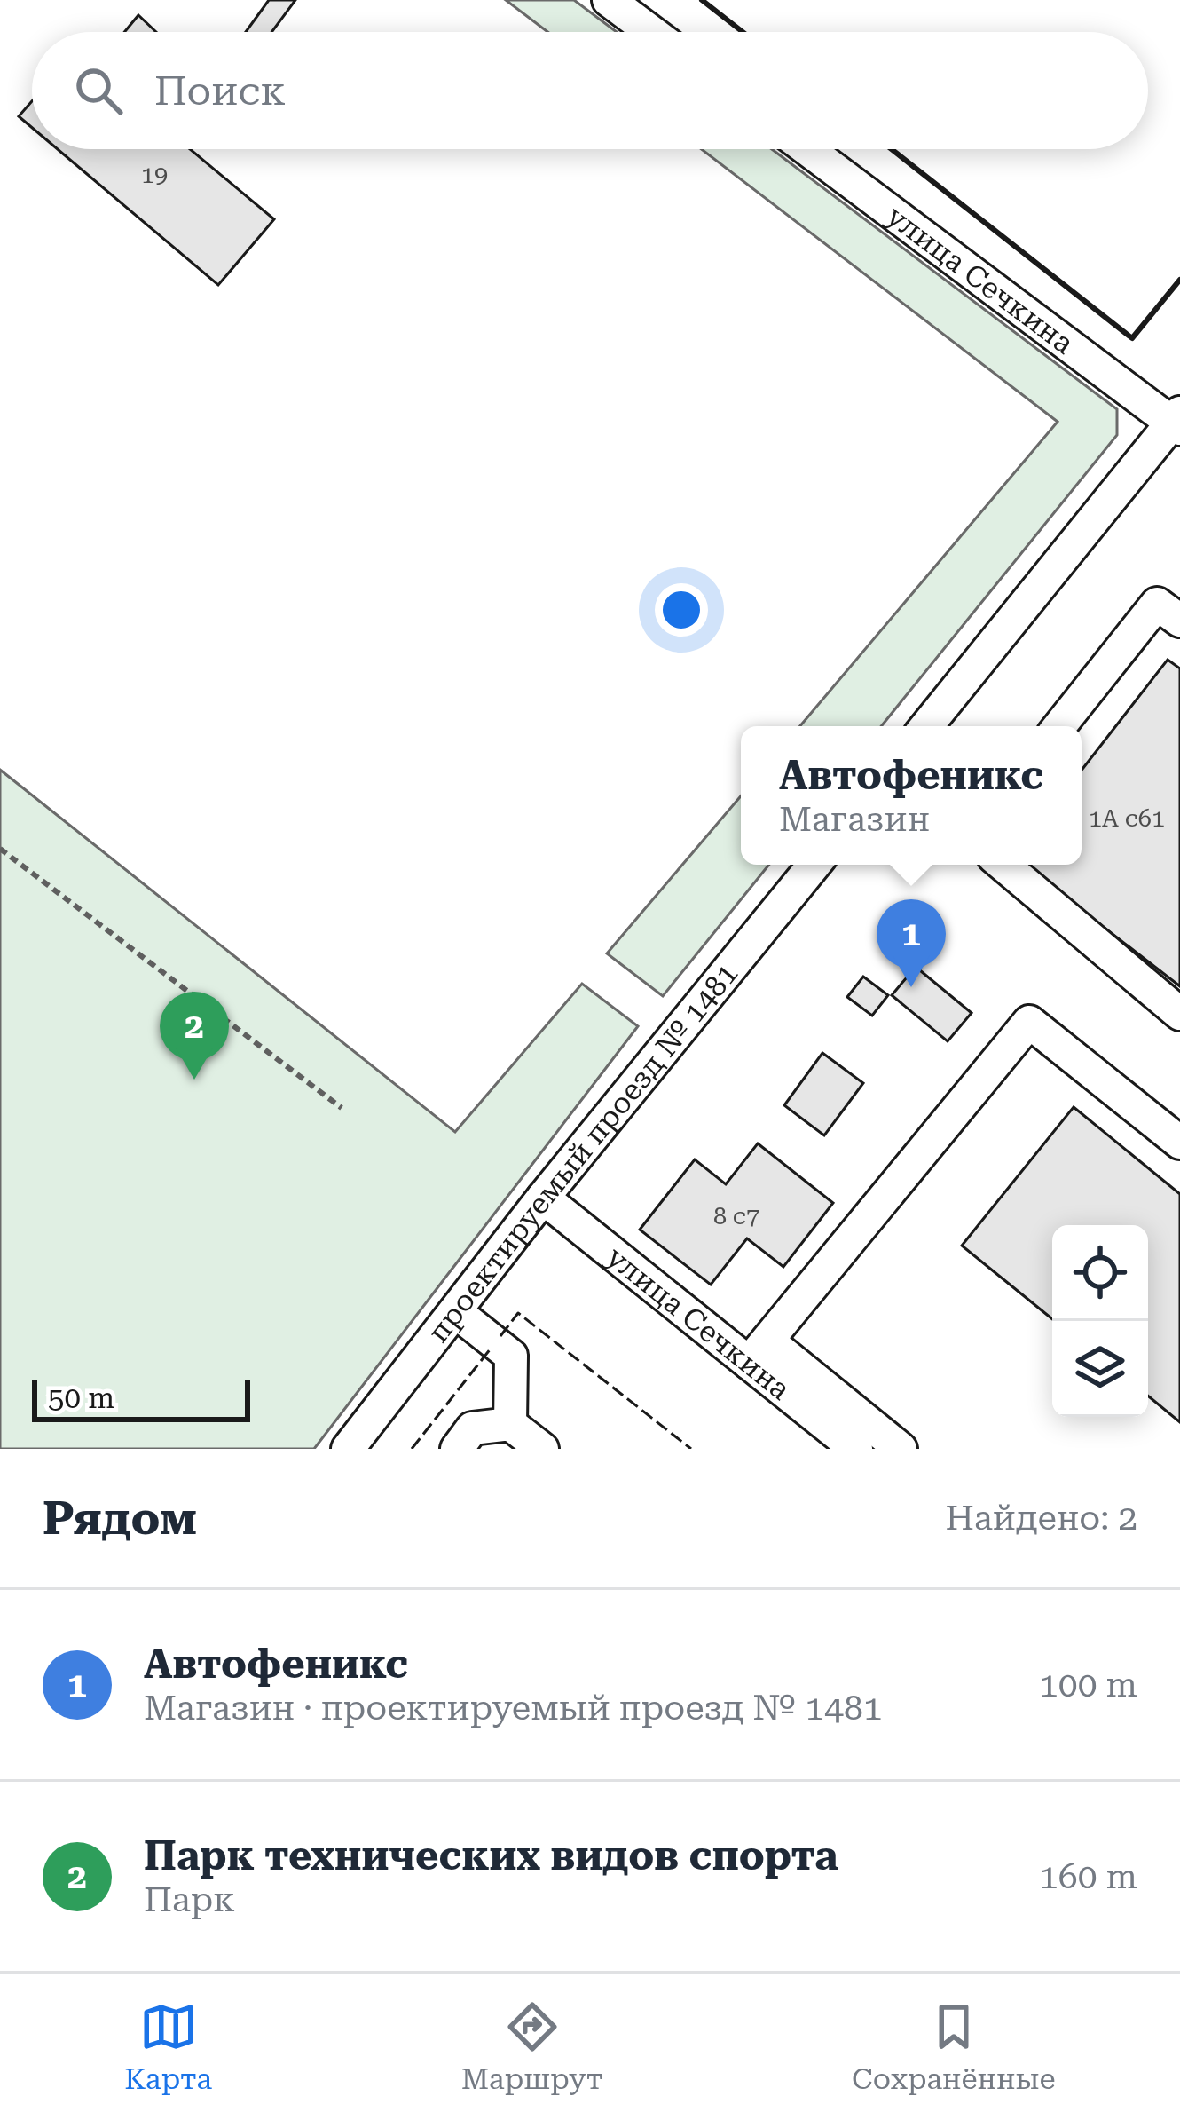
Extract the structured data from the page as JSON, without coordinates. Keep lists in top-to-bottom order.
{
  "streets": {
    "street": ["улица Сечкина", "проектируемый проезд № 1481"]
  },
  "crossings": [
    ["улица Сечкина", "проектируемый проезд № 1481"]
  ],
  "house_numbers": ["19", "1А с61", "8 с7"],
  "scale_bar": "50 m",
  "page": {
    "search": "Поиск",
    "popup": ["Автофеникс", "Магазин"],
    "pins": ["1", "2"],
    "scale": "50 m",
    "heading": ["Рядом", "Найдено: 2"],
    "list": [
      {
        "mark": "1",
        "name": "Автофеникс",
        "note": "Магазин · проектируемый проезд № 1481",
        "value": "100 m"
      },
      {
        "mark": "2",
        "name": "Парк технических видов спорта",
        "note": "Парк",
        "value": "160 m"
      }
    ],
    "nav": ["Карта", "Маршрут", "Сохранённые"]
  }
}
